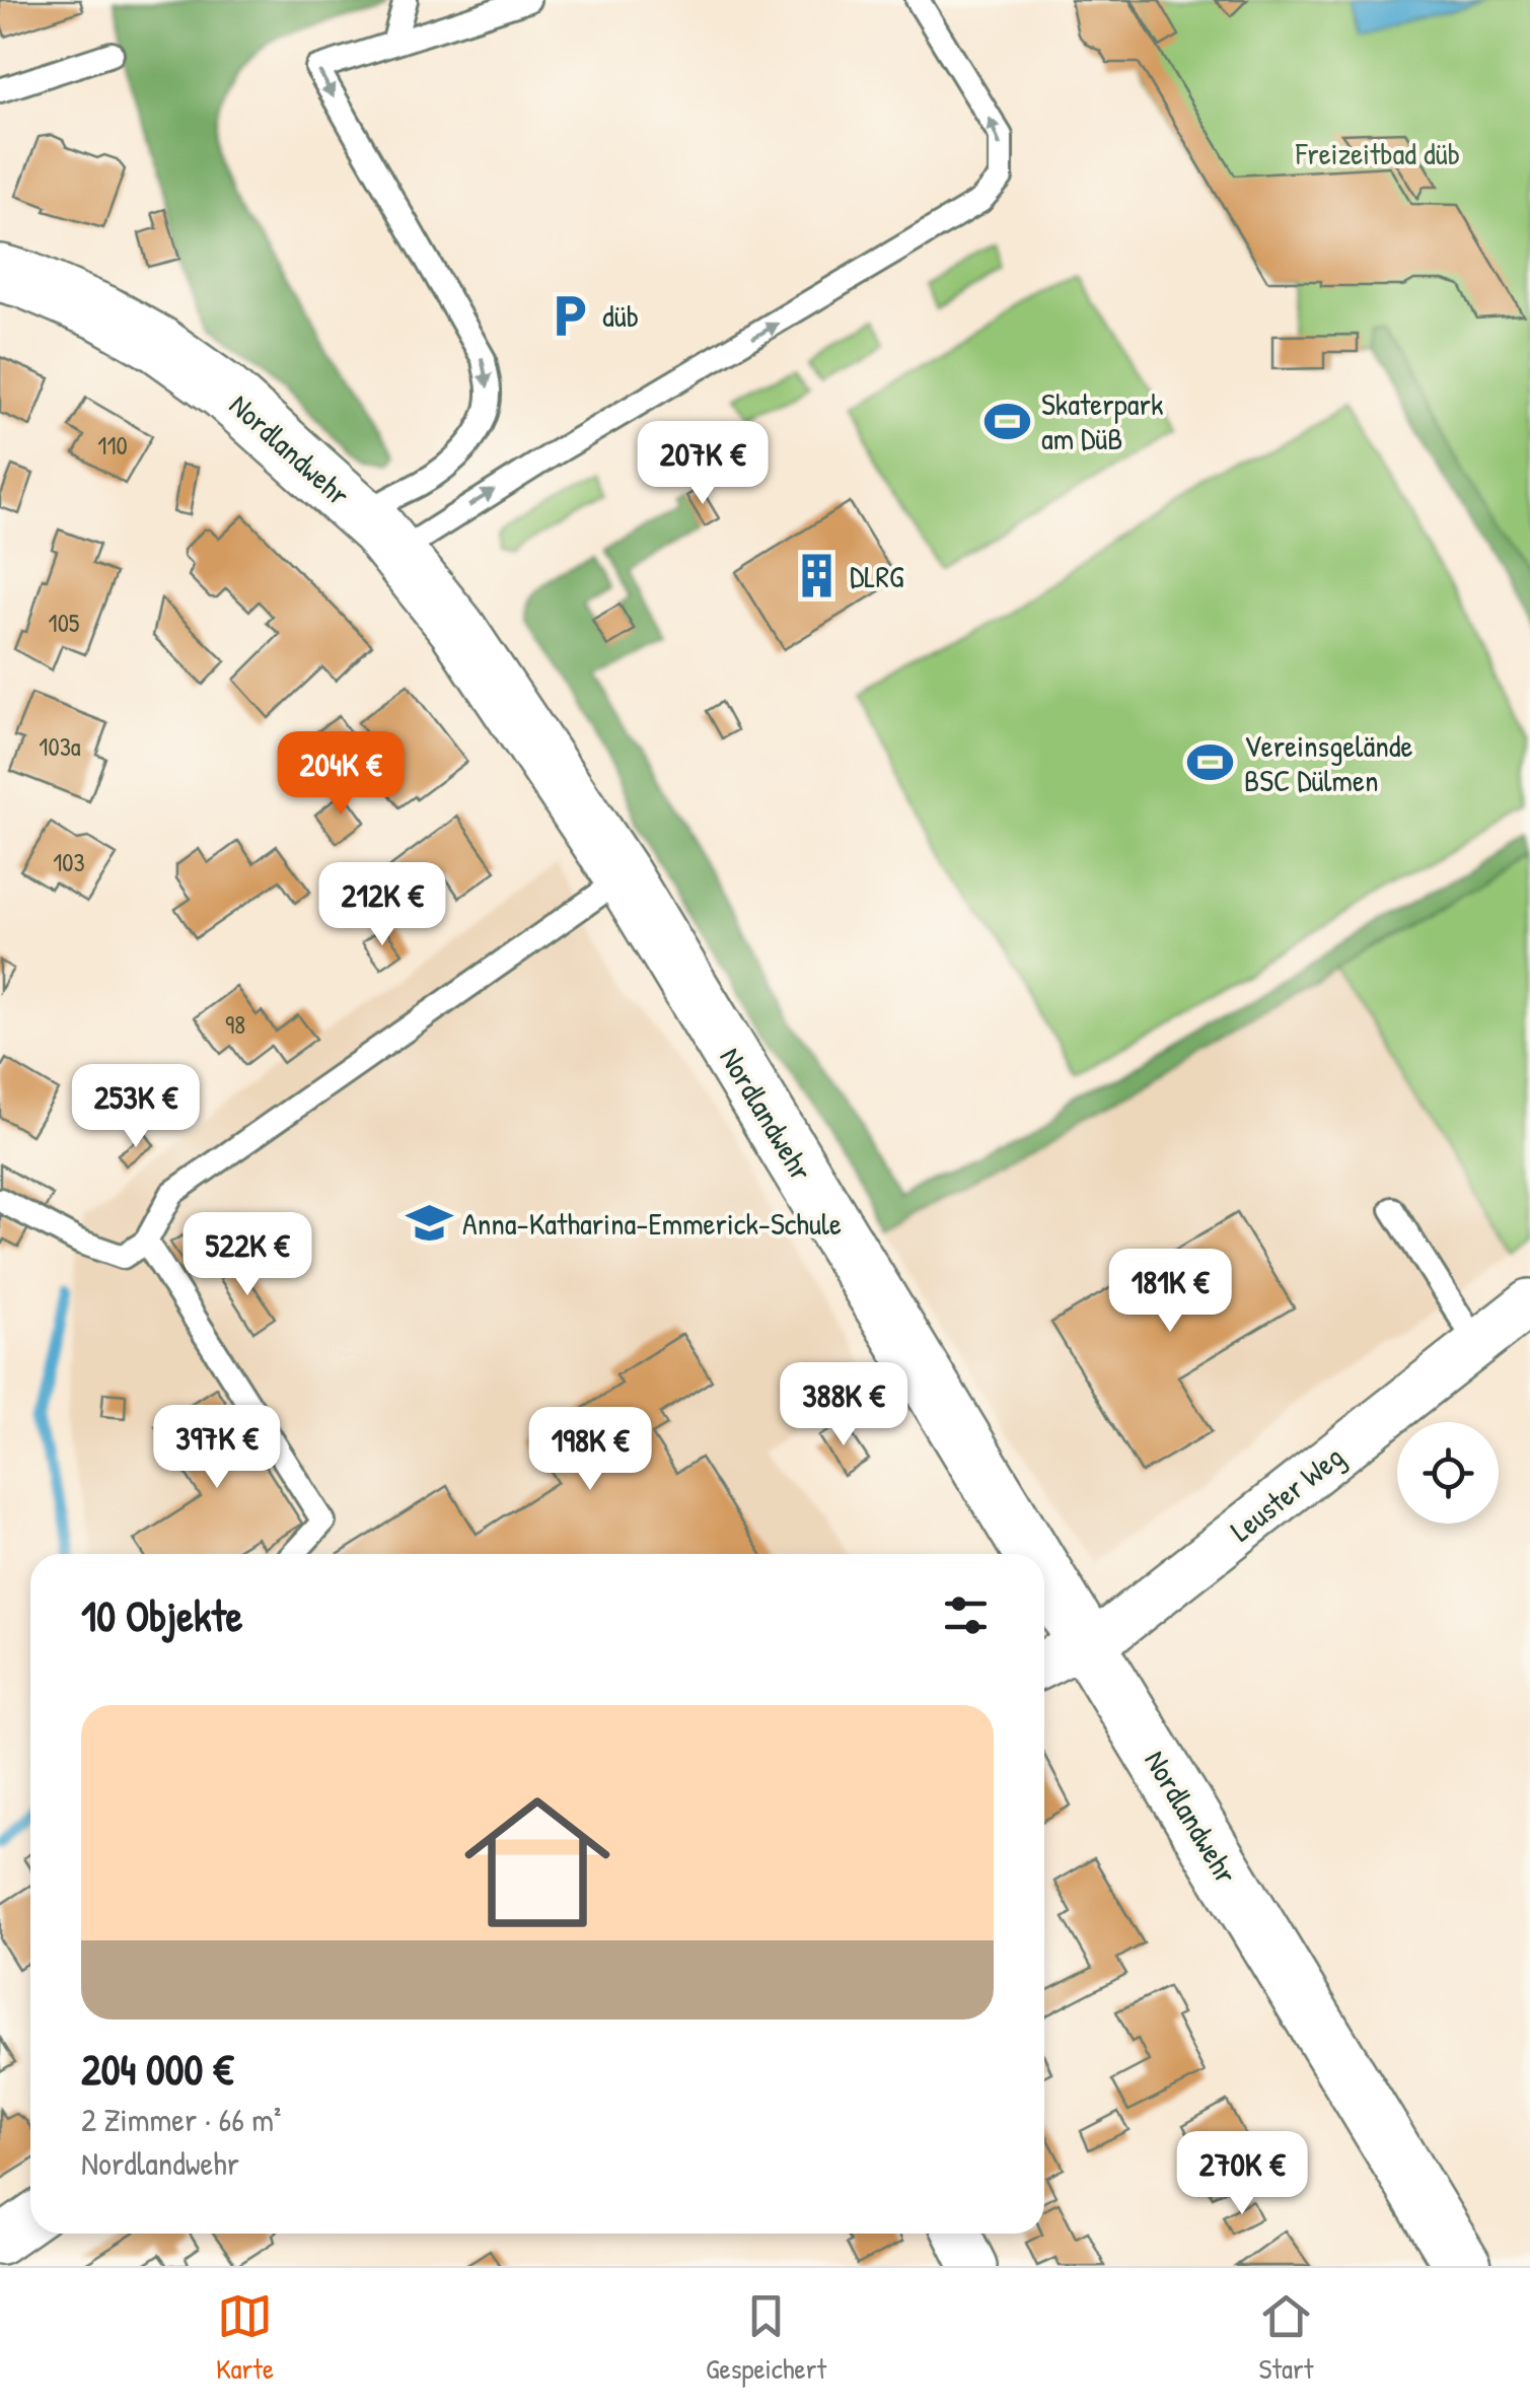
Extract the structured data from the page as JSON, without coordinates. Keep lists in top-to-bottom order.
{
  "streets": {
    "street": ["Nordlandwehr", "Leuster Weg"]
  },
  "crossings": [
    ["Nordlandwehr", "Leuster Weg"]
  ],
  "parks": ["Freizeitbad düb"],
  "places": {
    "parking": ["düb"],
    "sports": ["Skaterpark am DüB", "Vereinsgelände BSC Dülmen"],
    "building": ["DLRG"],
    "school or university": ["Anna-Katharina-Emmerick-Schule"]
  },
  "house_numbers": [
    "110",
    "105",
    "103a",
    "103",
    "98"
  ],
  "page": {
    "price": [
      "207K €",
      "204K €",
      "212K €",
      "253K €",
      "522K €",
      "181K €",
      "388K €",
      "397K €",
      "198K €",
      "270K €"
    ],
    "heading": "10 Objekte",
    "list": [
      {
        "name": "204 000 €",
        "note": "2 Zimmer · 66 m² · Nordlandwehr"
      }
    ],
    "tabs": ["Karte", "Gespeichert", "Start"]
  }
}
